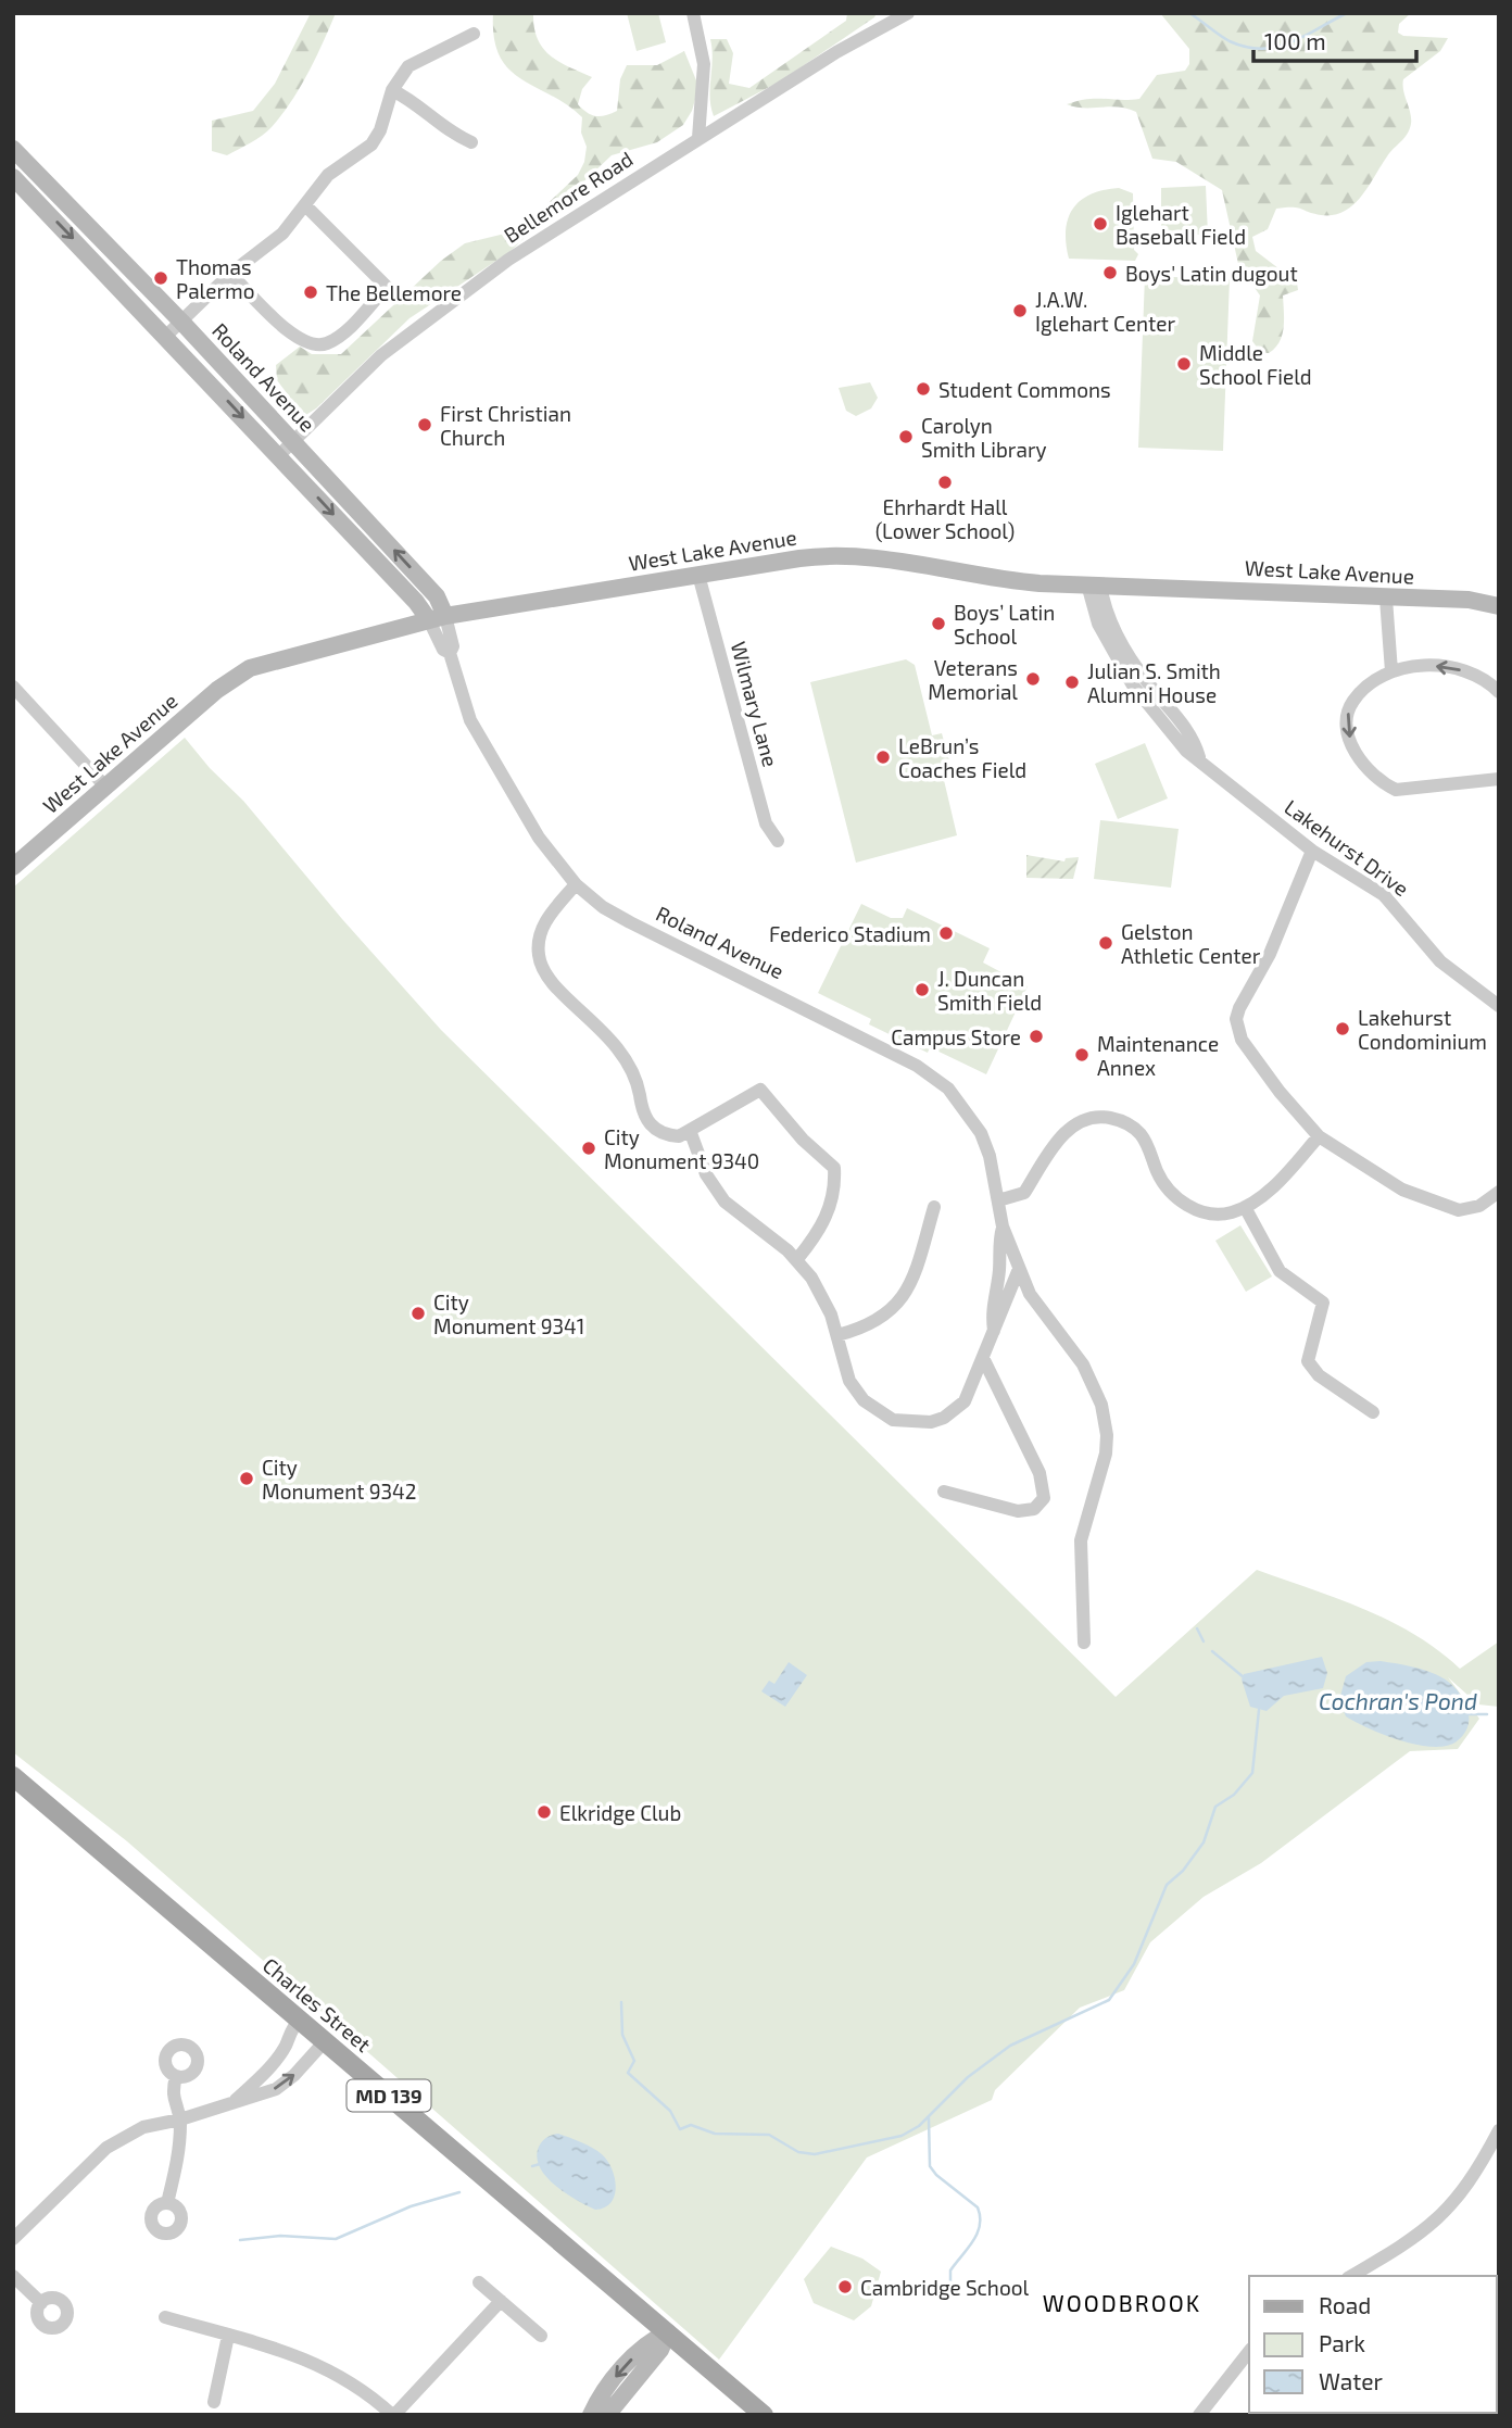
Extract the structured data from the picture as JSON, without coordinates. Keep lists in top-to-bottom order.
{
  "streets": {
    "main road": ["Charles Street", "MD 139"],
    "street": [
      "Bellemore Road",
      "Roland Avenue",
      "West Lake Avenue",
      "Wilmary Lane",
      "Lakehurst Drive"
    ]
  },
  "crossings": [
    ["Bellemore Road", "Roland Avenue"],
    ["Roland Avenue", "West Lake Avenue"],
    ["West Lake Avenue", "Wilmary Lane"],
    ["West Lake Avenue", "Lakehurst Drive"]
  ],
  "districts": ["WOODBROOK"],
  "water": ["Cochran's Pond"],
  "places": [
    "Iglehart Baseball Field",
    "Boys' Latin dugout",
    "Thomas Palermo",
    "The Bellemore",
    "J.A.W. Iglehart Center",
    "Middle School Field",
    "Student Commons",
    "First Christian Church",
    "Carolyn Smith Library",
    "Ehrhardt Hall (Lower School)",
    "Boys’ Latin School",
    "Veterans Memorial",
    "Julian S. Smith Alumni House",
    "LeBrun’s Coaches Field",
    "Federico Stadium",
    "Gelston Athletic Center",
    "J. Duncan Smith Field",
    "Lakehurst Condominium",
    "Campus Store",
    "Maintenance Annex",
    "City Monument 9340",
    "City Monument 9341",
    "City Monument 9342",
    "Elkridge Club",
    "Cambridge School"
  ],
  "legend": ["Road", "Park", "Water"],
  "scale_bar": "100 m"
}
